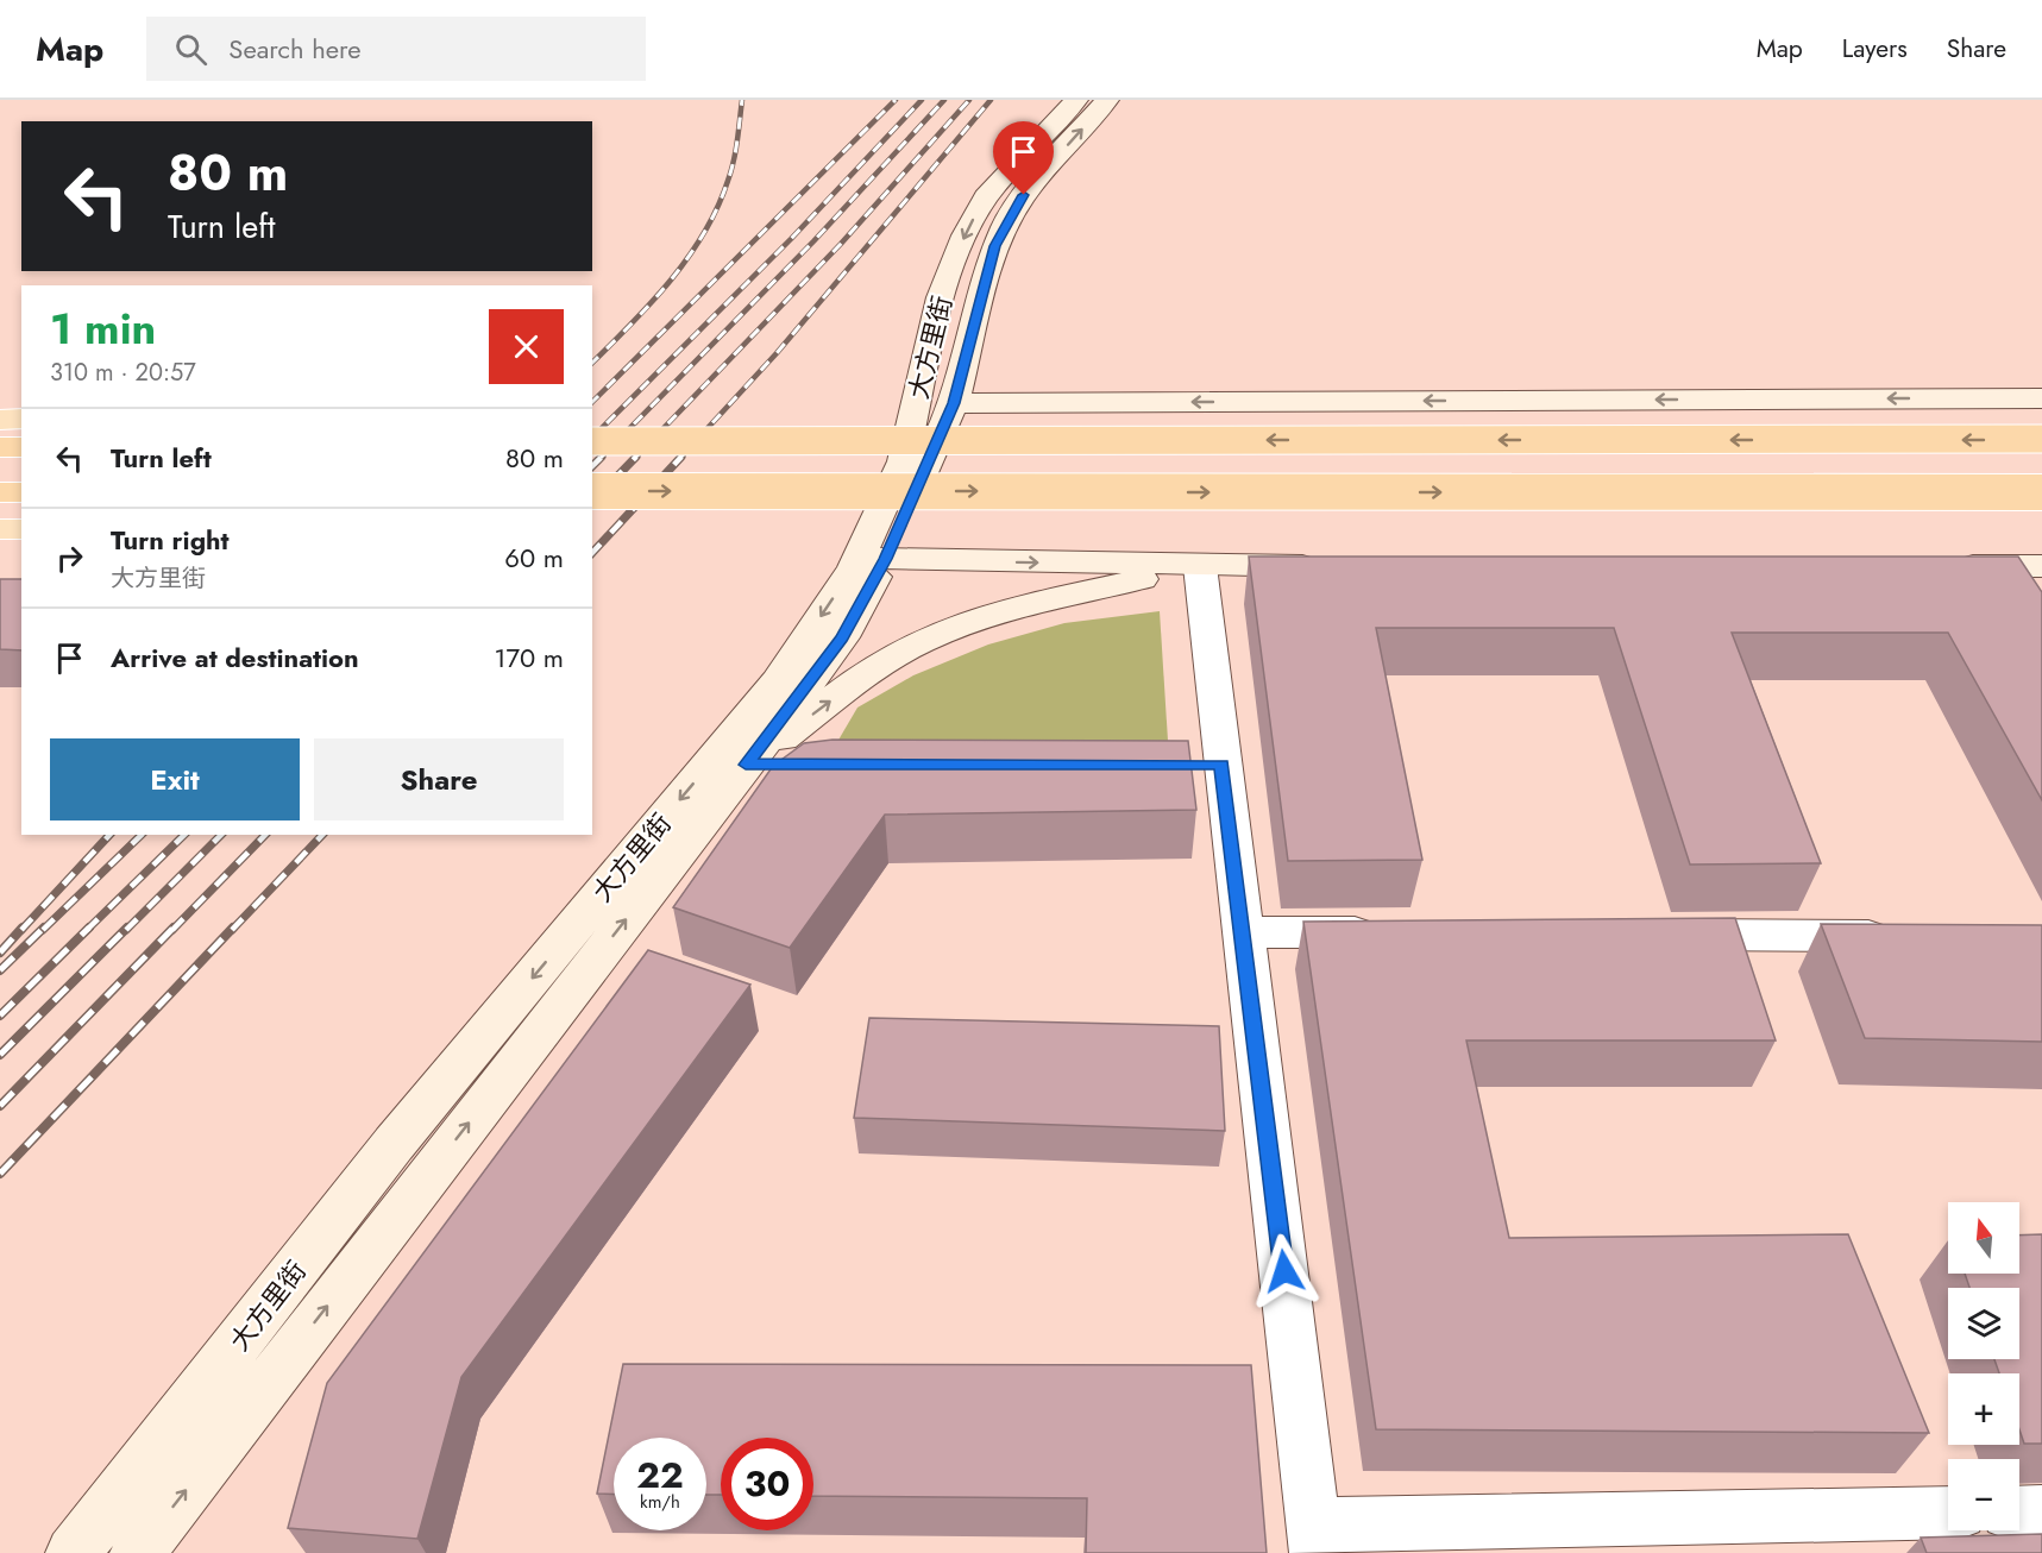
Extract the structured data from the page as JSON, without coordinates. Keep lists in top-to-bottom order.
{
  "streets": {
    "main road": ["大方里街"]
  },
  "north": "top",
  "page": {
    "header": "Map",
    "search": "Search here",
    "nav": ["Map", "Layers", "Share"],
    "turn": ["80 m", "Turn left"],
    "heading": ["1 min", "310 m · 20:57"],
    "list": [
      {
        "name": "Turn left",
        "value": "80 m"
      },
      {
        "name": "Turn right",
        "note": "大方里街",
        "value": "60 m"
      },
      {
        "name": "Arrive at destination",
        "value": "170 m"
      }
    ],
    "buttons": ["Exit", "Share"],
    "map_buttons": ["+", "−"],
    "speed": "22 km/h",
    "limit": "30"
  }
}
